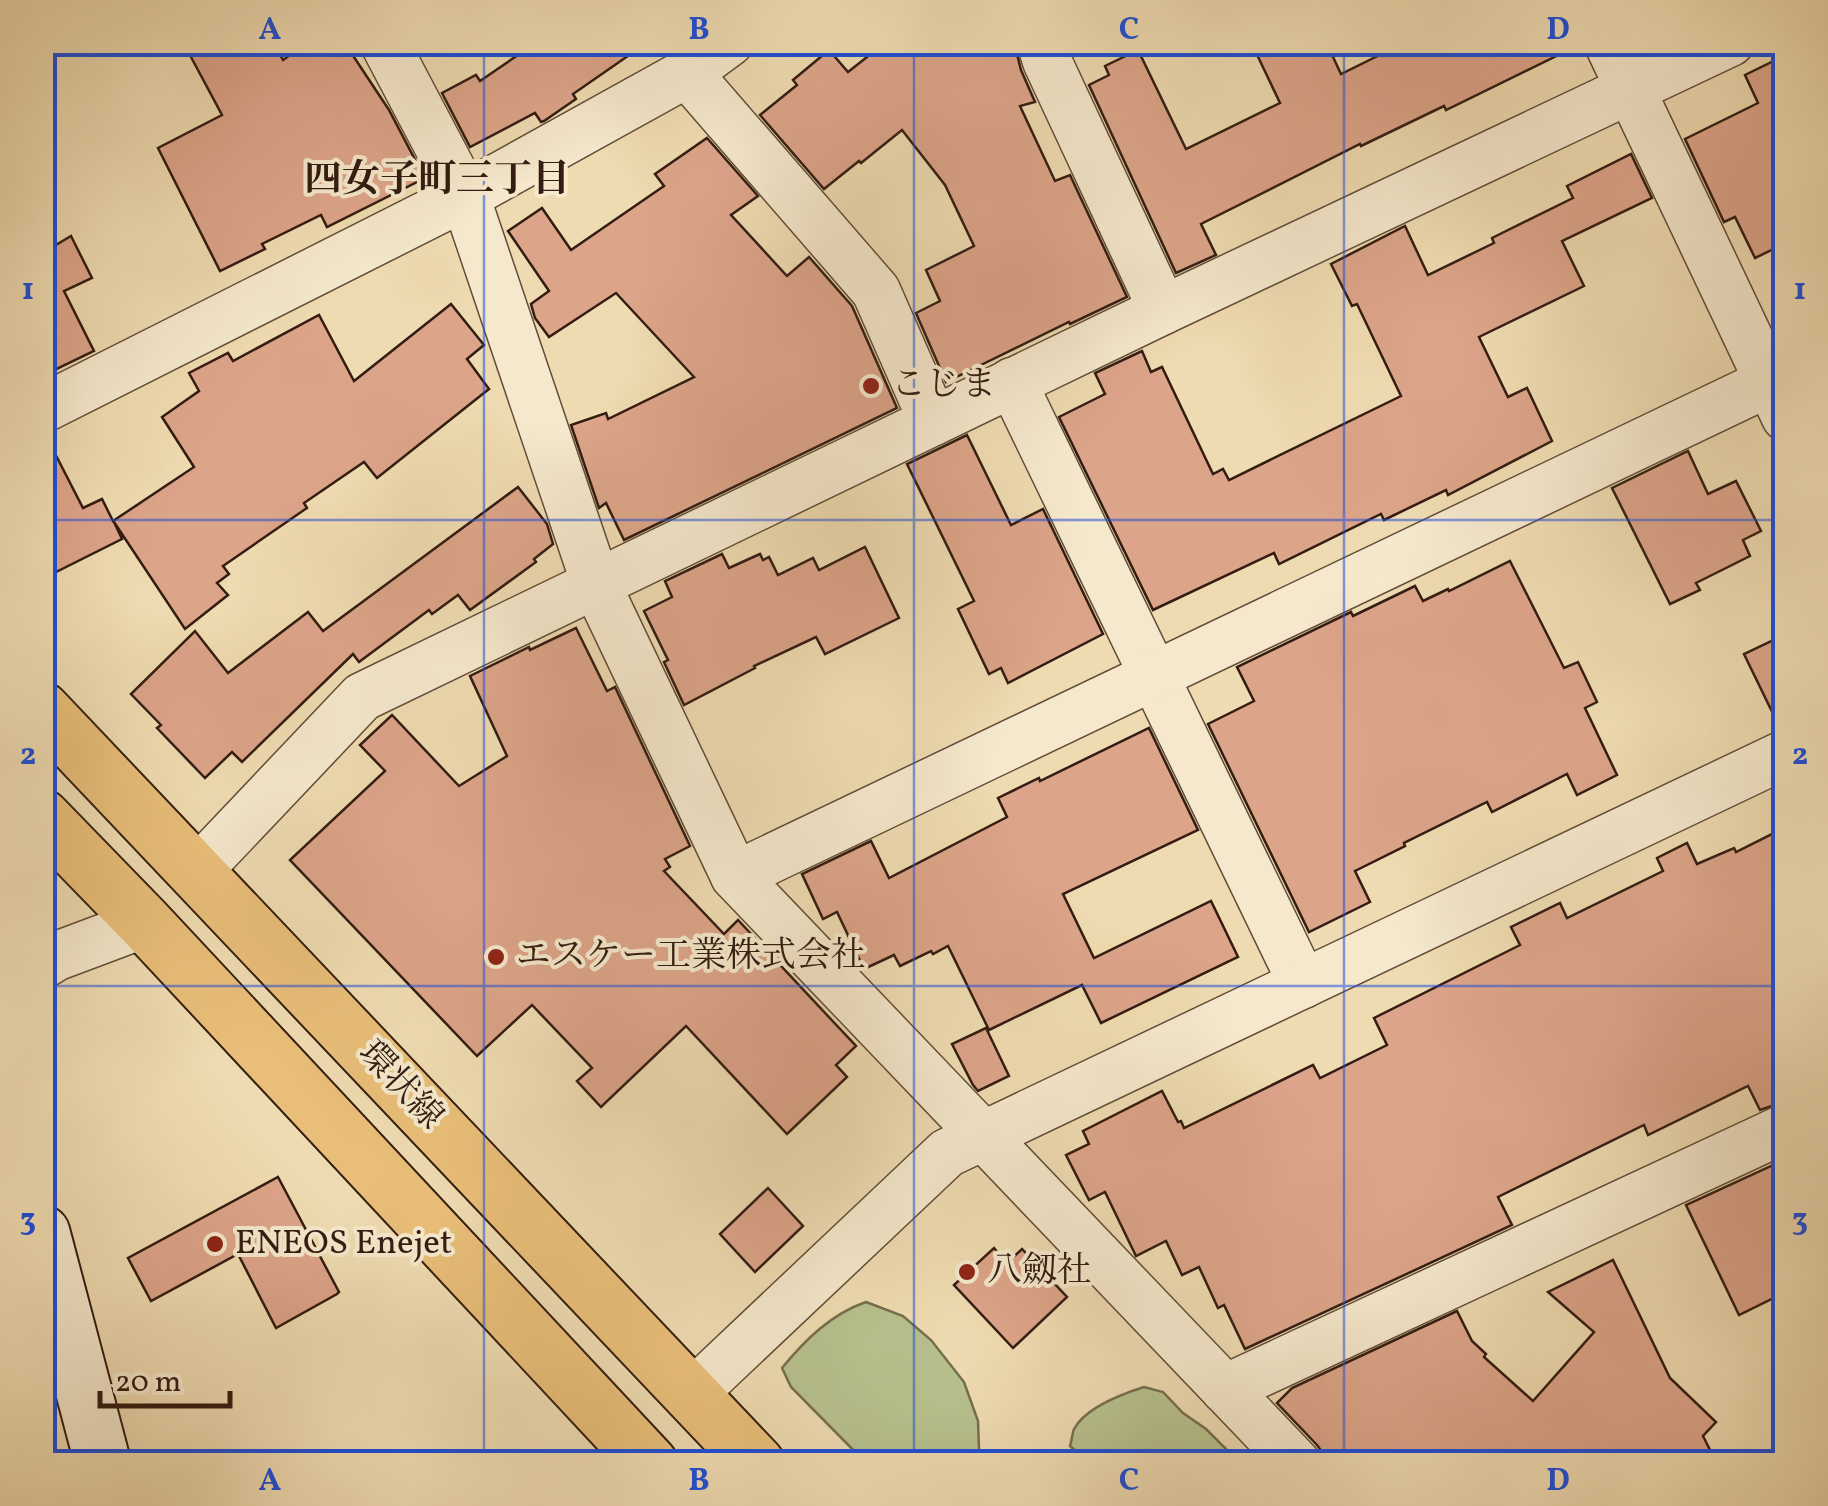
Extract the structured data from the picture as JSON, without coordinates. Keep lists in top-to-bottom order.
{
  "streets": {
    "main road": ["環状線"]
  },
  "districts": ["四女子町三丁目"],
  "places": [
    "こじま",
    "エスケー工業株式会社",
    "ENEOS Enejet",
    "八劔社"
  ],
  "scale_bar": "20 m",
  "grid": {
    "columns": [
      "A",
      "B",
      "C",
      "D"
    ],
    "rows": ["1", "2", "3"]
  }
}
